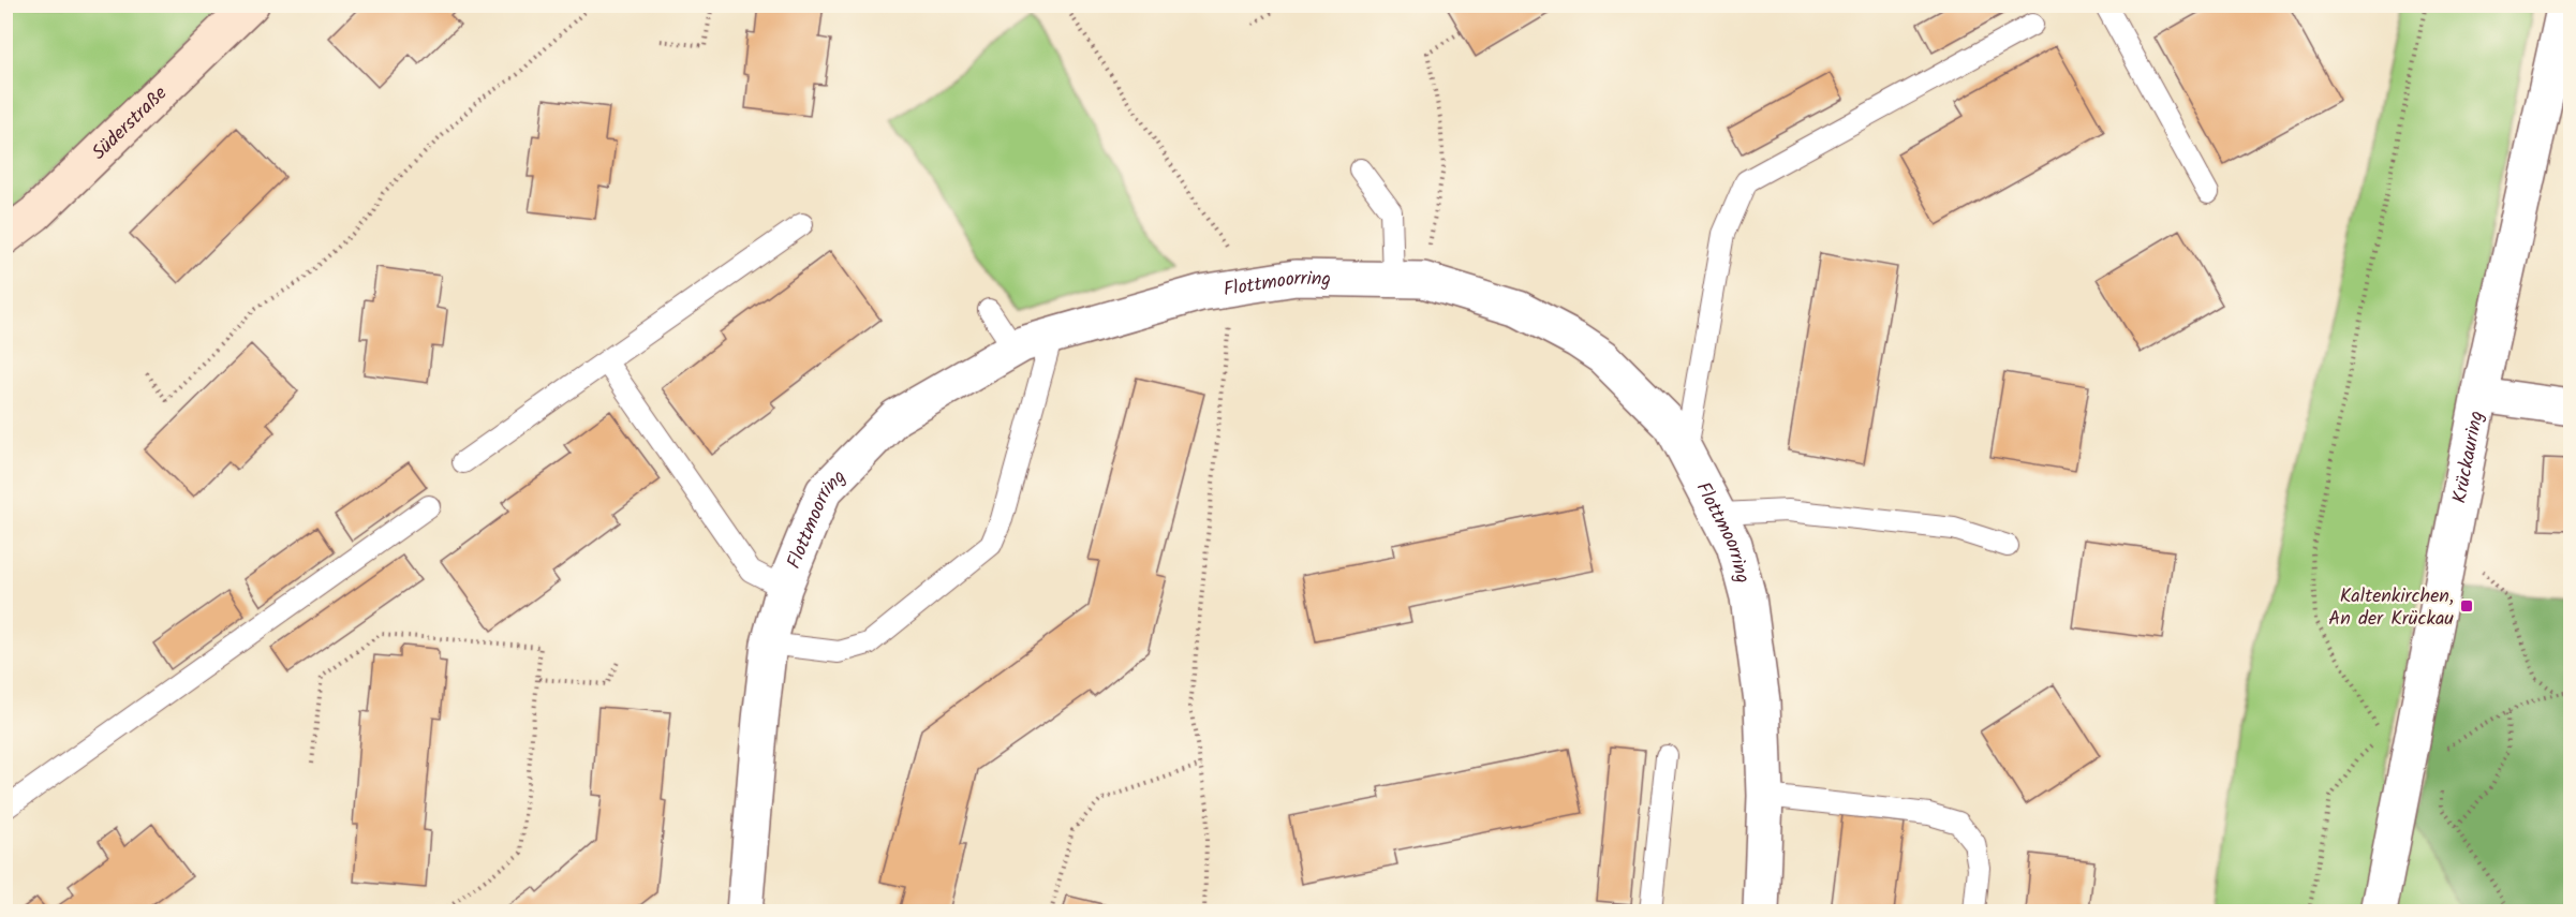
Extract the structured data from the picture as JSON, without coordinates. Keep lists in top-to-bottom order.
{
  "streets": {
    "street": ["Süderstraße", "Flottmoorring", "Krückauring"]
  },
  "places": {
    "transit": ["Kaltenkirchen, An der Krückau"]
  }
}
